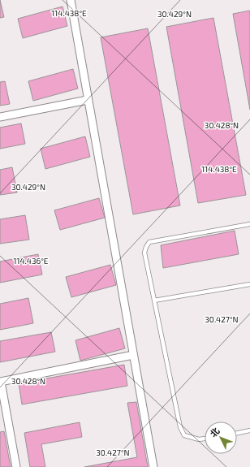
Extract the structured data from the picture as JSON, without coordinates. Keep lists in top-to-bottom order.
{
  "north": "top left",
  "coordinates": [
    "114.438°E",
    "30.429°N",
    "30.428°N",
    "114.436°E",
    "30.427°N"
  ]
}
